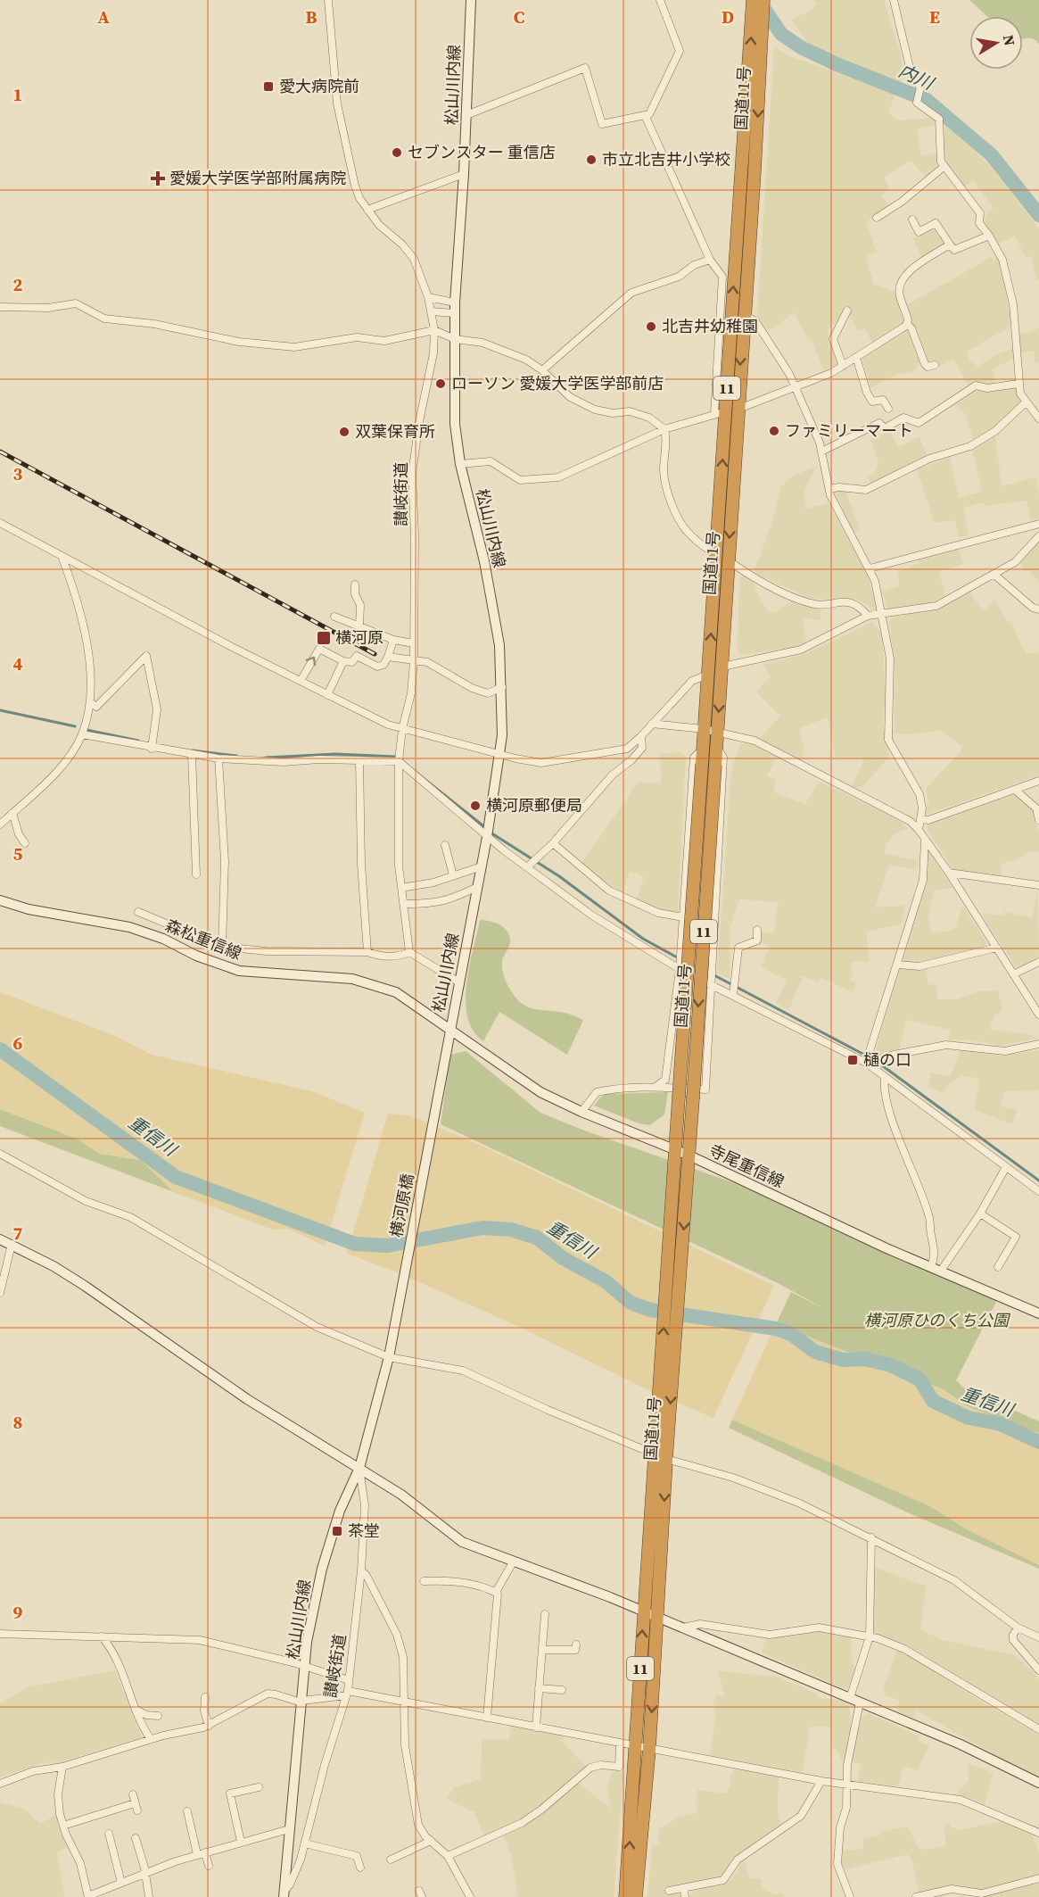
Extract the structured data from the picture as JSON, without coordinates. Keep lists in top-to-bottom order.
{
  "streets": {
    "highway": ["国道11号", "11"],
    "main road": [
      "松山川内線",
      "森松重信線",
      "寺尾重信線",
      "横河原橋"
    ],
    "street": ["讃岐街道"]
  },
  "crossings": [
    ["松山川内線", "讃岐街道"],
    ["松山川内線", "森松重信線"],
    ["松山川内線", "寺尾重信線"],
    ["松山川内線", "横河原橋"],
    ["国道11号", "寺尾重信線"],
    ["森松重信線", "寺尾重信線"]
  ],
  "water": ["内川", "重信川"],
  "parks": ["横河原ひのくち公園"],
  "places": {
    "transit": [
      "愛大病院前",
      "横河原",
      "樋の口",
      "茶堂"
    ],
    "other": [
      "セブンスター 重信店",
      "市立北吉井小学校",
      "北吉井幼稚園",
      "ローソン 愛媛大学医学部前店",
      "ファミリーマート",
      "双葉保育所",
      "横河原郵便局"
    ],
    "health": ["愛媛大学医学部附属病院"]
  },
  "north": "right",
  "grid": {
    "columns": [
      "A",
      "B",
      "C",
      "D",
      "E"
    ],
    "rows": [
      "1",
      "2",
      "3",
      "4",
      "5",
      "6",
      "7",
      "8",
      "9"
    ]
  }
}
